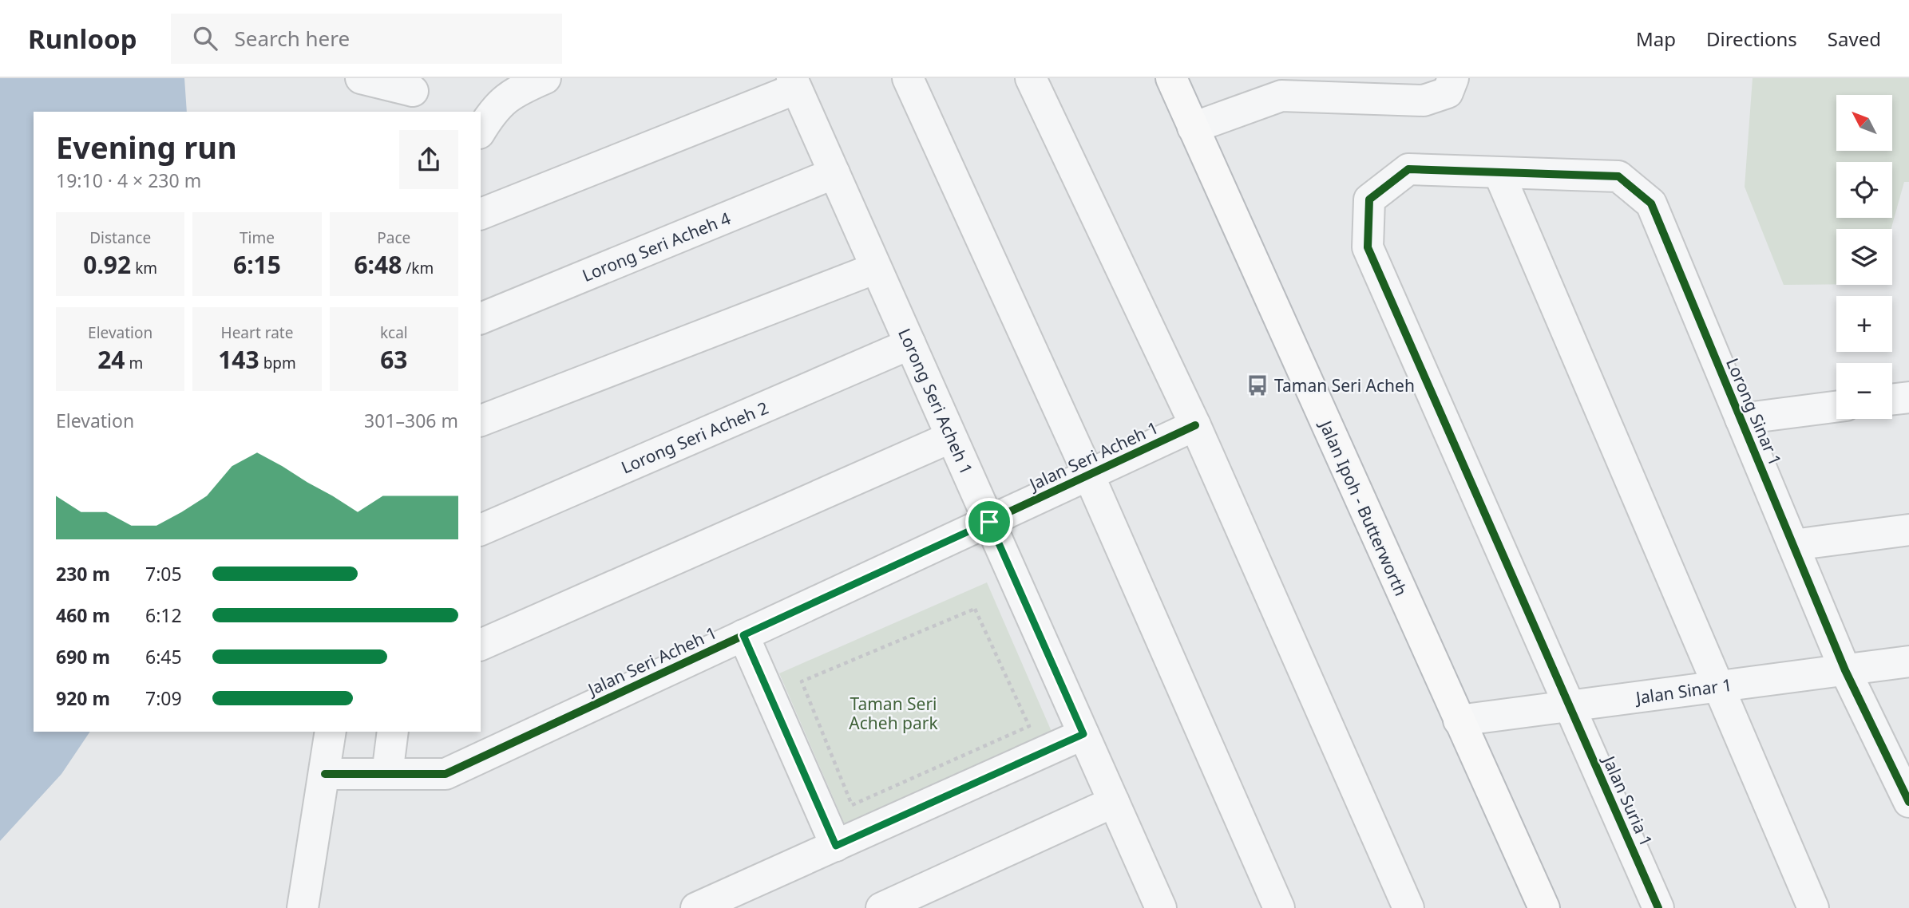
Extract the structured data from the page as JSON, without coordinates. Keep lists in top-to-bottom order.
{
  "streets": {
    "highway": ["Jalan Ipoh - Butterworth"],
    "street": [
      "Lorong Seri Acheh 4",
      "Lorong Seri Acheh 1",
      "Lorong Sinar 1",
      "Lorong Seri Acheh 2",
      "Jalan Seri Acheh 1",
      "Jalan Sinar 1",
      "Jalan Suria 1"
    ]
  },
  "crossings": [
    ["Lorong Seri Acheh 4", "Lorong Seri Acheh 1"],
    ["Lorong Seri Acheh 1", "Lorong Seri Acheh 2"],
    ["Lorong Seri Acheh 1", "Jalan Seri Acheh 1"],
    ["Lorong Sinar 1", "Jalan Sinar 1"],
    ["Lorong Sinar 1", "Jalan Suria 1"],
    ["Jalan Ipoh - Butterworth", "Jalan Sinar 1"],
    ["Jalan Sinar 1", "Jalan Suria 1"]
  ],
  "parks": ["Taman Seri Acheh park"],
  "places": {
    "bus stop": ["Taman Seri Acheh"]
  },
  "north": "top left",
  "page": {
    "header": "Runloop",
    "search": "Search here",
    "nav": ["Map", "Directions", "Saved"],
    "map_buttons": ["+", "−"],
    "heading": ["Evening run", "19:10 · 4 × 230 m"],
    "stats": [
      ["Distance", "0.92 km"],
      ["Time", "6:15"],
      ["Pace", "6:48 /km"],
      ["Elevation", "24 m"],
      ["Heart rate", "143 bpm"],
      ["kcal", "63"]
    ],
    "chart": ["Elevation", "301–306 m"],
    "list": [
      {
        "name": "230 m",
        "note": "7:05"
      },
      {
        "name": "460 m",
        "note": "6:12"
      },
      {
        "name": "690 m",
        "note": "6:45"
      },
      {
        "name": "920 m",
        "note": "7:09"
      }
    ]
  }
}
